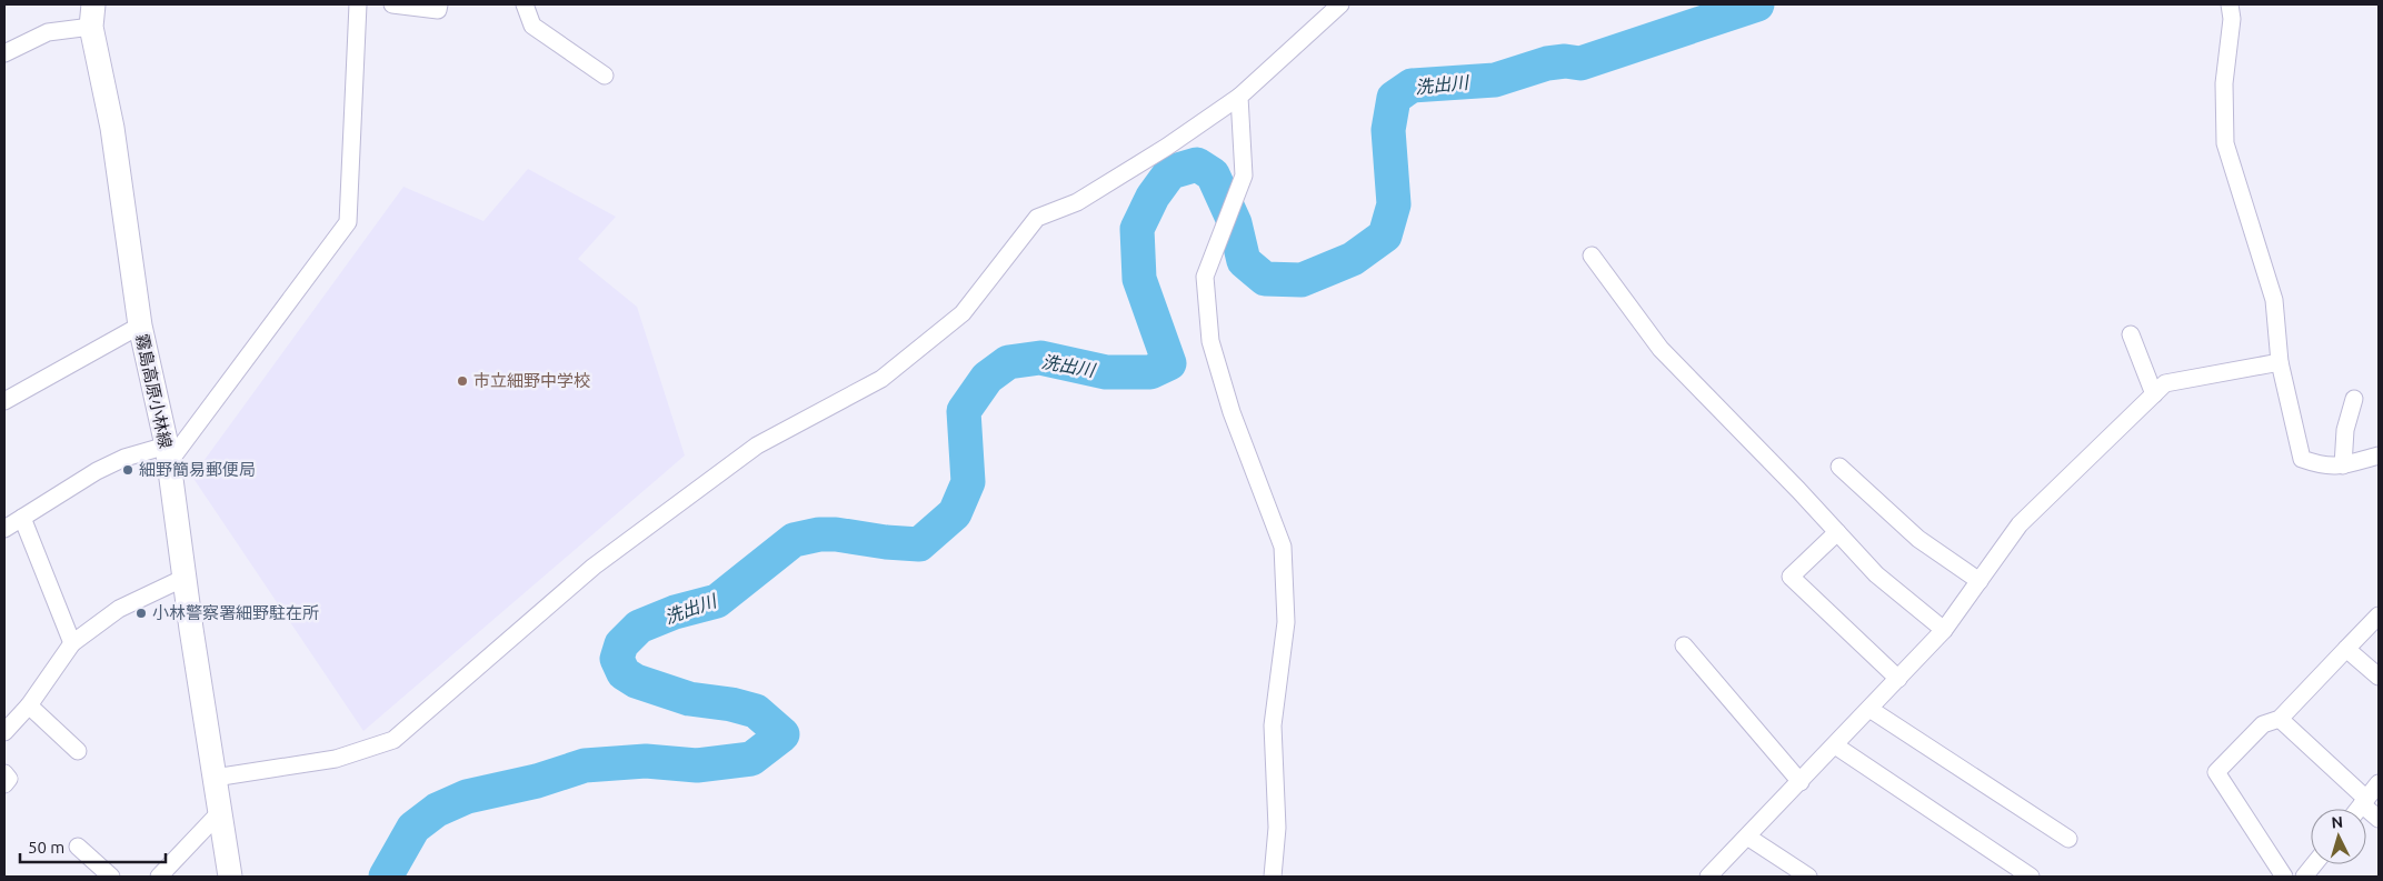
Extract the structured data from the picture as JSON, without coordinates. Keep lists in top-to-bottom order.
{
  "streets": {
    "main road": ["霧島高原小林線"]
  },
  "water": ["洗出川"],
  "places": ["市立細野中学校", "細野簡易郵便局", "小林警察署細野駐在所"],
  "scale_bar": "50 m",
  "north": "top"
}
